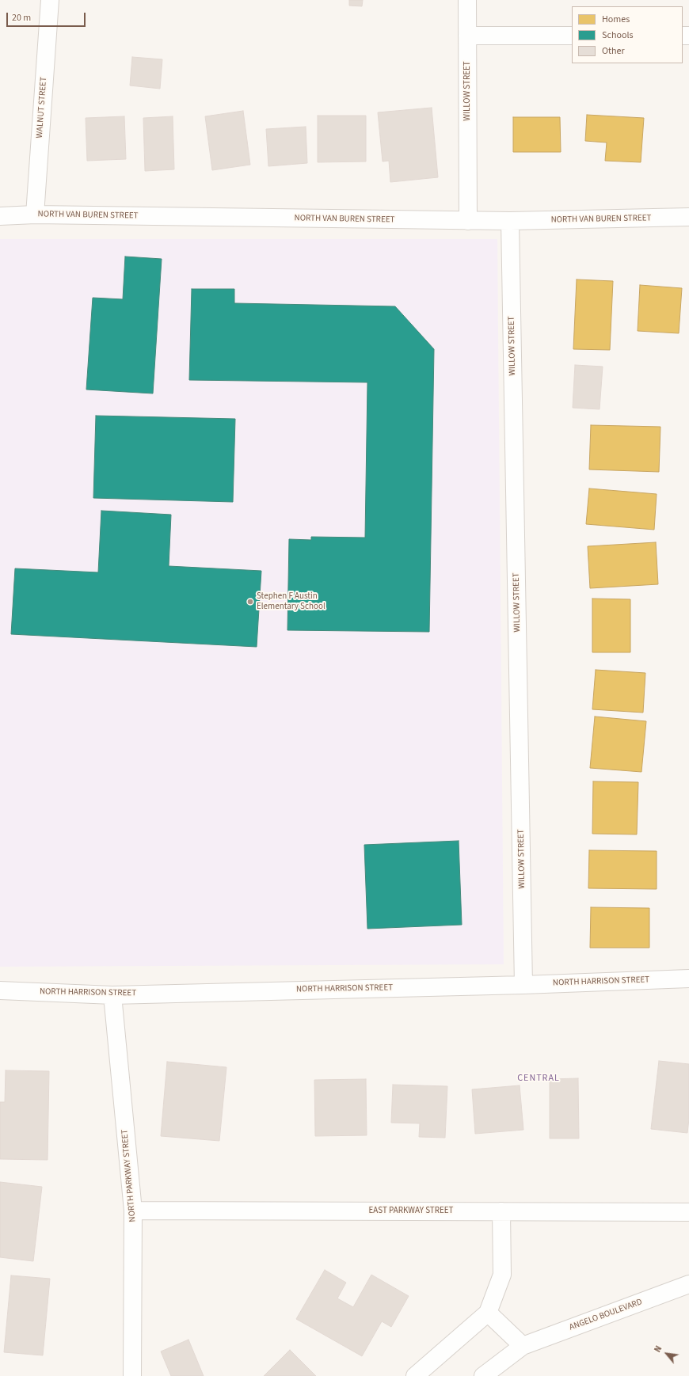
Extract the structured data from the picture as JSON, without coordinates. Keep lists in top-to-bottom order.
{
  "streets": {
    "street": [
      "WILLOW STREET",
      "WALNUT STREET",
      "NORTH VAN BUREN STREET",
      "NORTH HARRISON STREET",
      "NORTH PARKWAY STREET",
      "EAST PARKWAY STREET",
      "ANGELO BOULEVARD"
    ]
  },
  "crossings": [
    ["WILLOW STREET", "NORTH VAN BUREN STREET"],
    ["WILLOW STREET", "NORTH HARRISON STREET"],
    ["WALNUT STREET", "NORTH VAN BUREN STREET"],
    ["NORTH HARRISON STREET", "NORTH PARKWAY STREET"],
    ["NORTH PARKWAY STREET", "EAST PARKWAY STREET"]
  ],
  "districts": ["CENTRAL"],
  "places": ["Stephen F Austin Elementary School"],
  "legend": ["Homes", "Schools", "Other"],
  "scale_bar": "20 m",
  "north": "top left"
}
